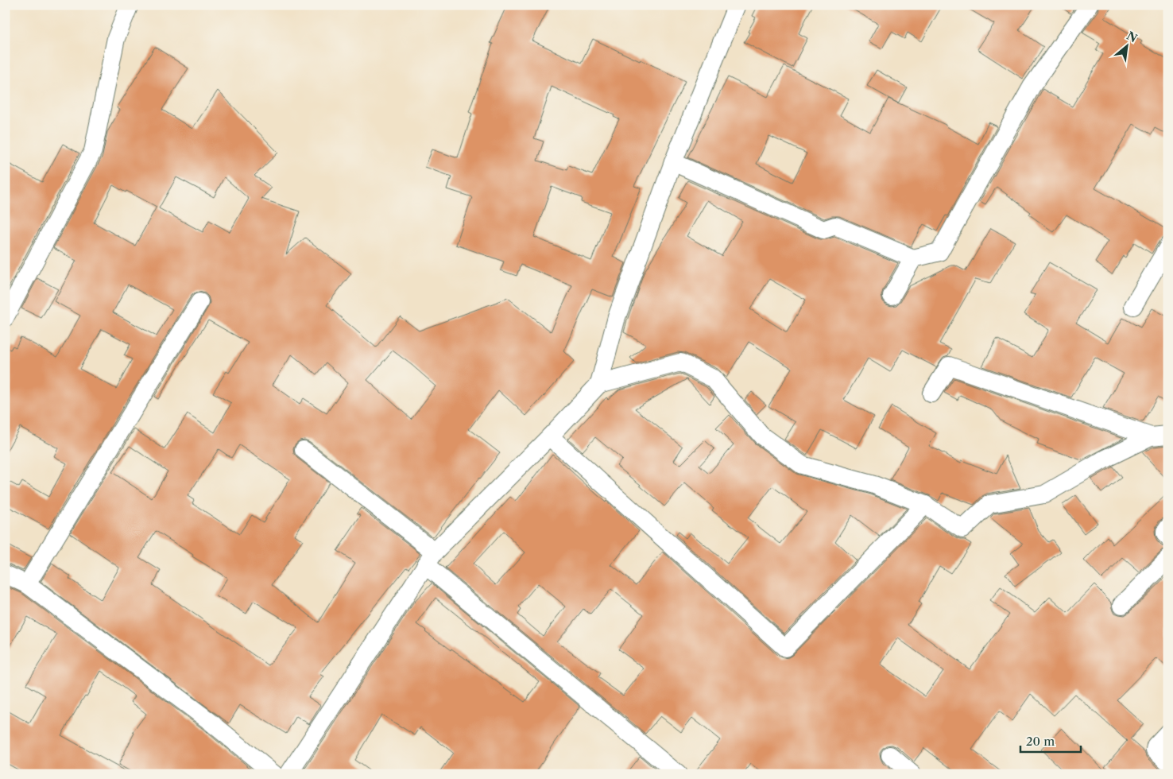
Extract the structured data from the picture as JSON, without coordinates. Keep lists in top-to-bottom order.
{
  "scale_bar": "20 m",
  "north": "top right"
}
